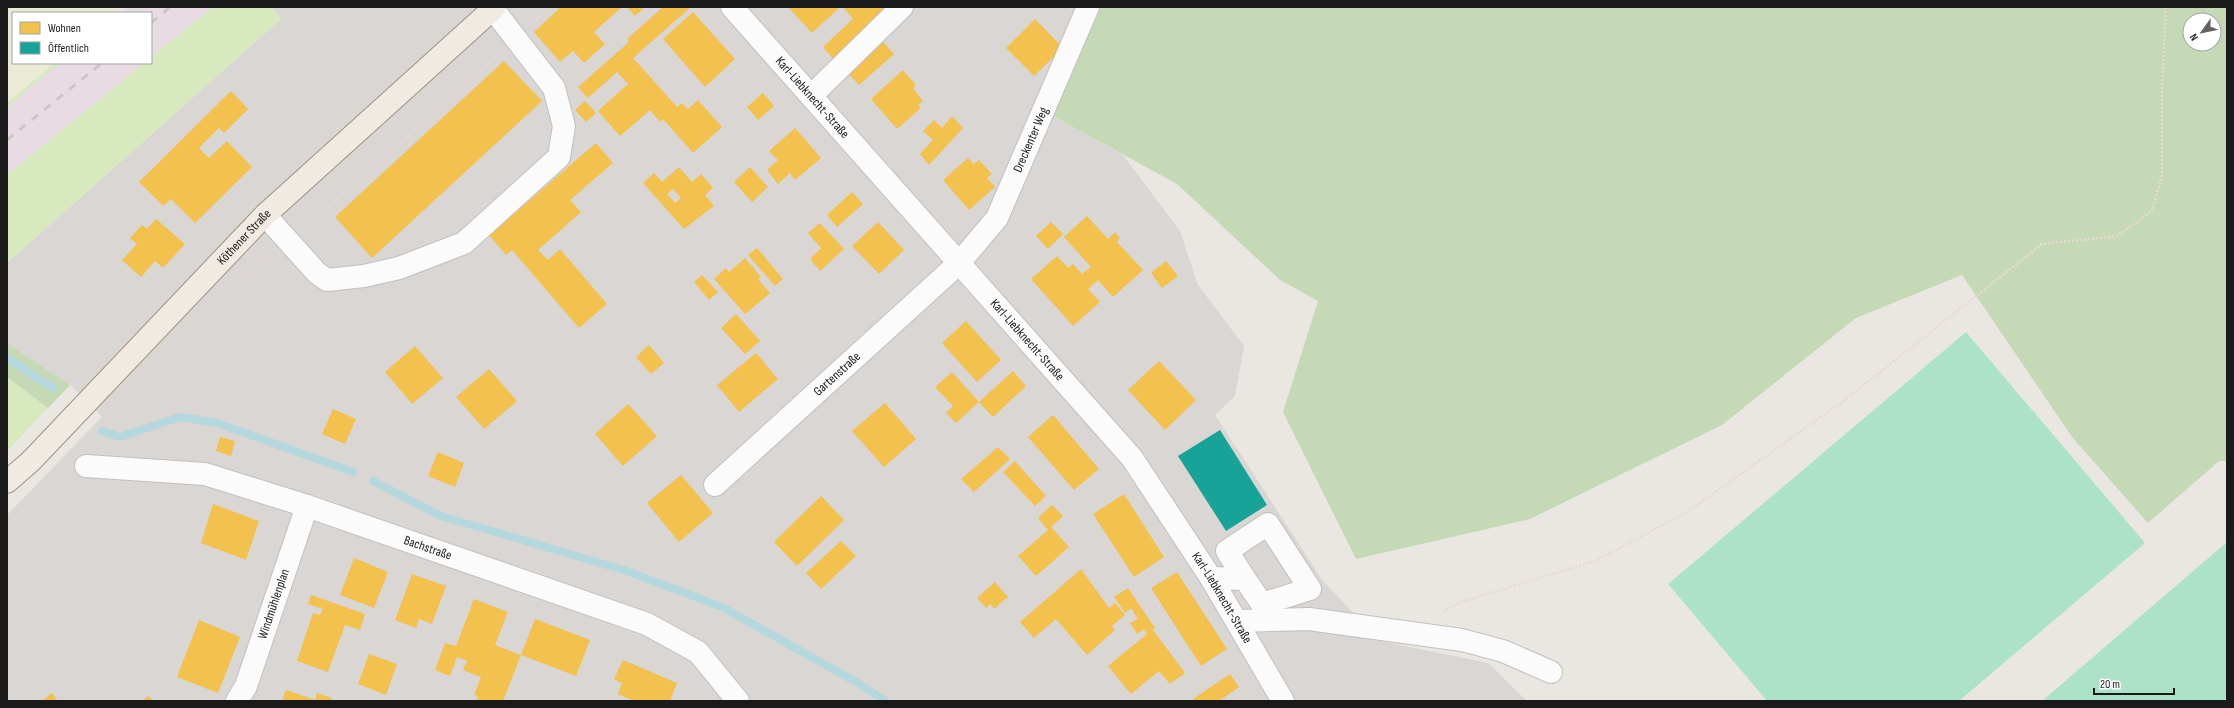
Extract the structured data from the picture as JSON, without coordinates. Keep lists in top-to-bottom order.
{
  "streets": {
    "main road": ["Köthener Straße"],
    "street": [
      "Karl-Liebknecht-Straße",
      "Dreckenter Weg",
      "Gartenstraße",
      "Bachstraße",
      "Windmühlenplan"
    ]
  },
  "crossings": [
    ["Karl-Liebknecht-Straße", "Dreckenter Weg"],
    ["Karl-Liebknecht-Straße", "Gartenstraße"],
    ["Dreckenter Weg", "Gartenstraße"],
    ["Bachstraße", "Windmühlenplan"]
  ],
  "legend": ["Wohnen", "Öffentlich"],
  "scale_bar": "20 m",
  "north": "bottom left"
}
